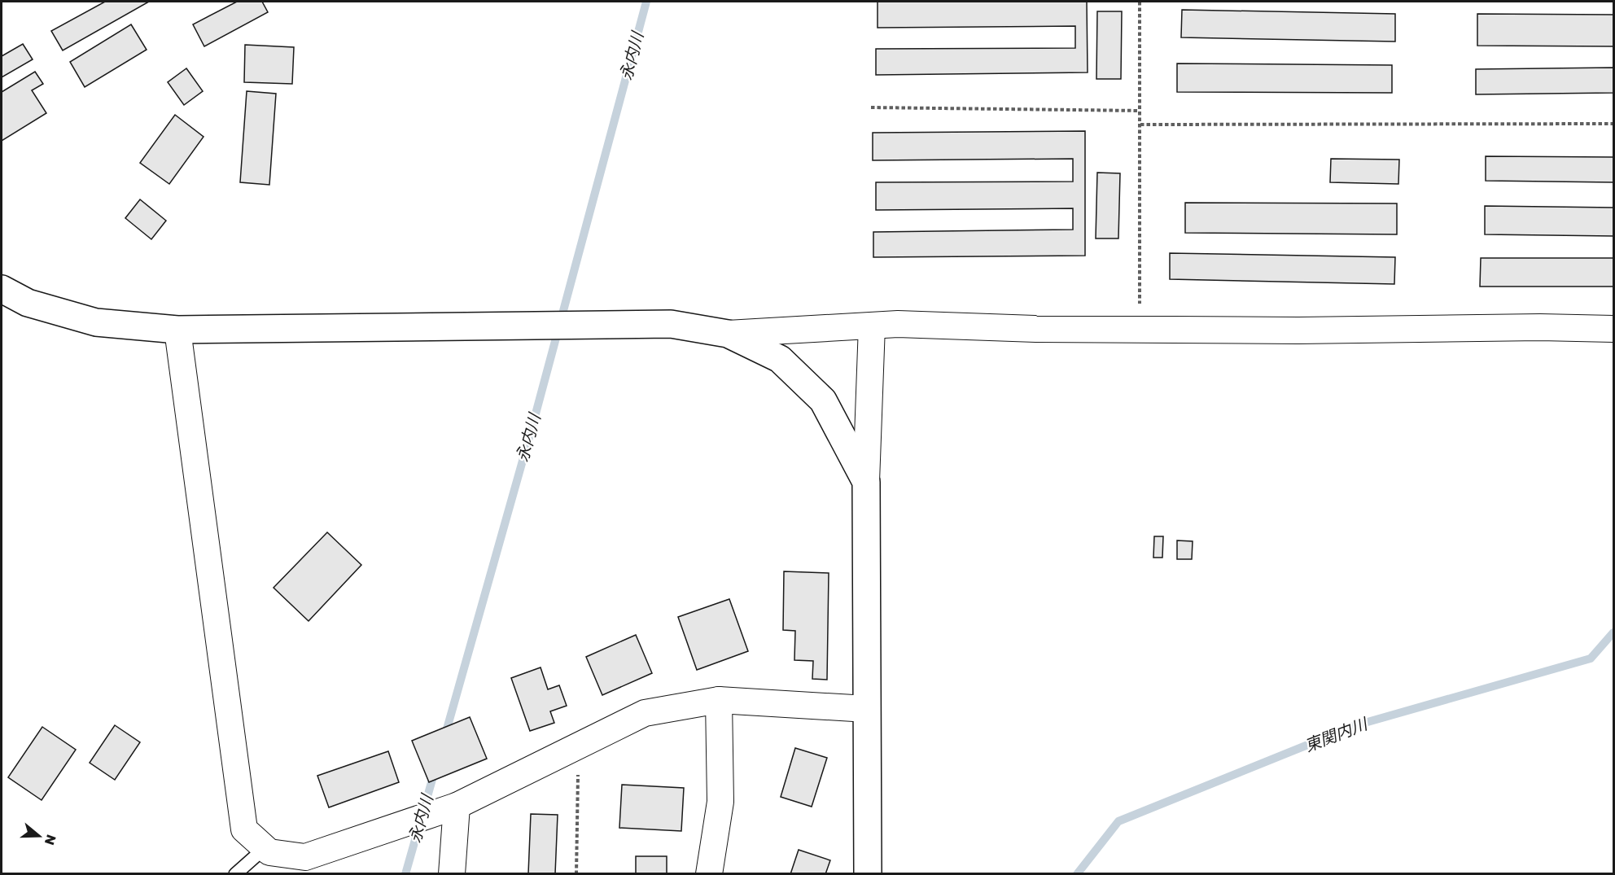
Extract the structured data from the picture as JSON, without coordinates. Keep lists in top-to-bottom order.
{
  "water": ["永内川", "東関内川"],
  "north": "right"
}
